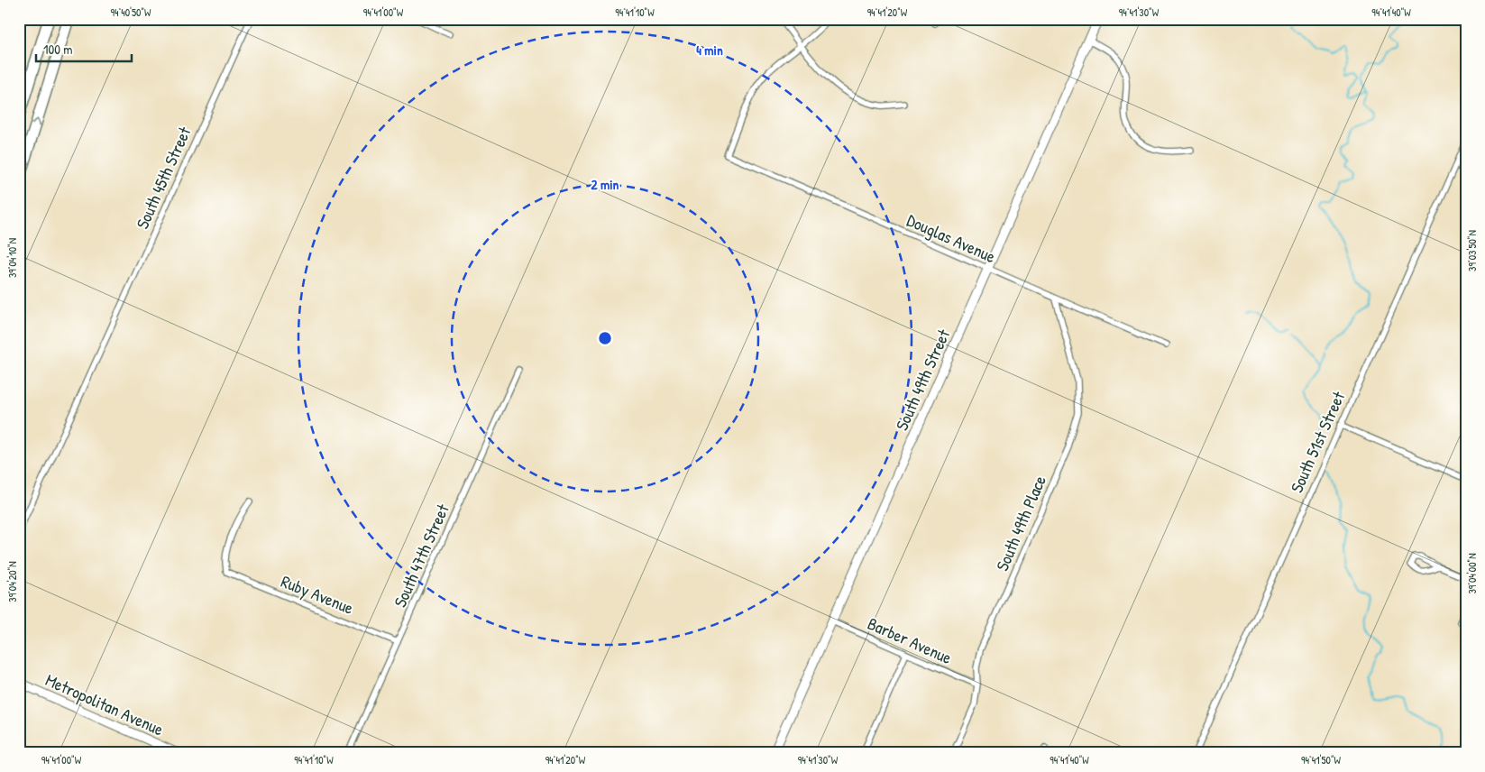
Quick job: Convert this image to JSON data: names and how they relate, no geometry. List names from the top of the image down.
{
  "streets": {
    "street": [
      "South 45th Street",
      "Douglas Avenue",
      "South 49th Street",
      "South 51st Street",
      "South 49th Place",
      "South 47th Street",
      "Ruby Avenue",
      "Barber Avenue",
      "Metropolitan Avenue"
    ]
  },
  "crossings": [
    ["Douglas Avenue", "South 49th Street"],
    ["Douglas Avenue", "South 49th Place"],
    ["South 49th Street", "Barber Avenue"],
    ["South 49th Place", "Barber Avenue"],
    ["South 47th Street", "Ruby Avenue"]
  ],
  "scale_bar": "100 m",
  "coordinates": [
    "94°40'50\"W",
    "94°41'00\"W",
    "94°41'10\"W",
    "94°41'20\"W",
    "94°41'30\"W",
    "94°41'40\"W",
    "39°03'50\"N",
    "39°04'10\"N",
    "39°04'00\"N",
    "39°04'20\"N",
    "94°41'50\"W"
  ],
  "rings": ["4 min", "2 min"]
}
